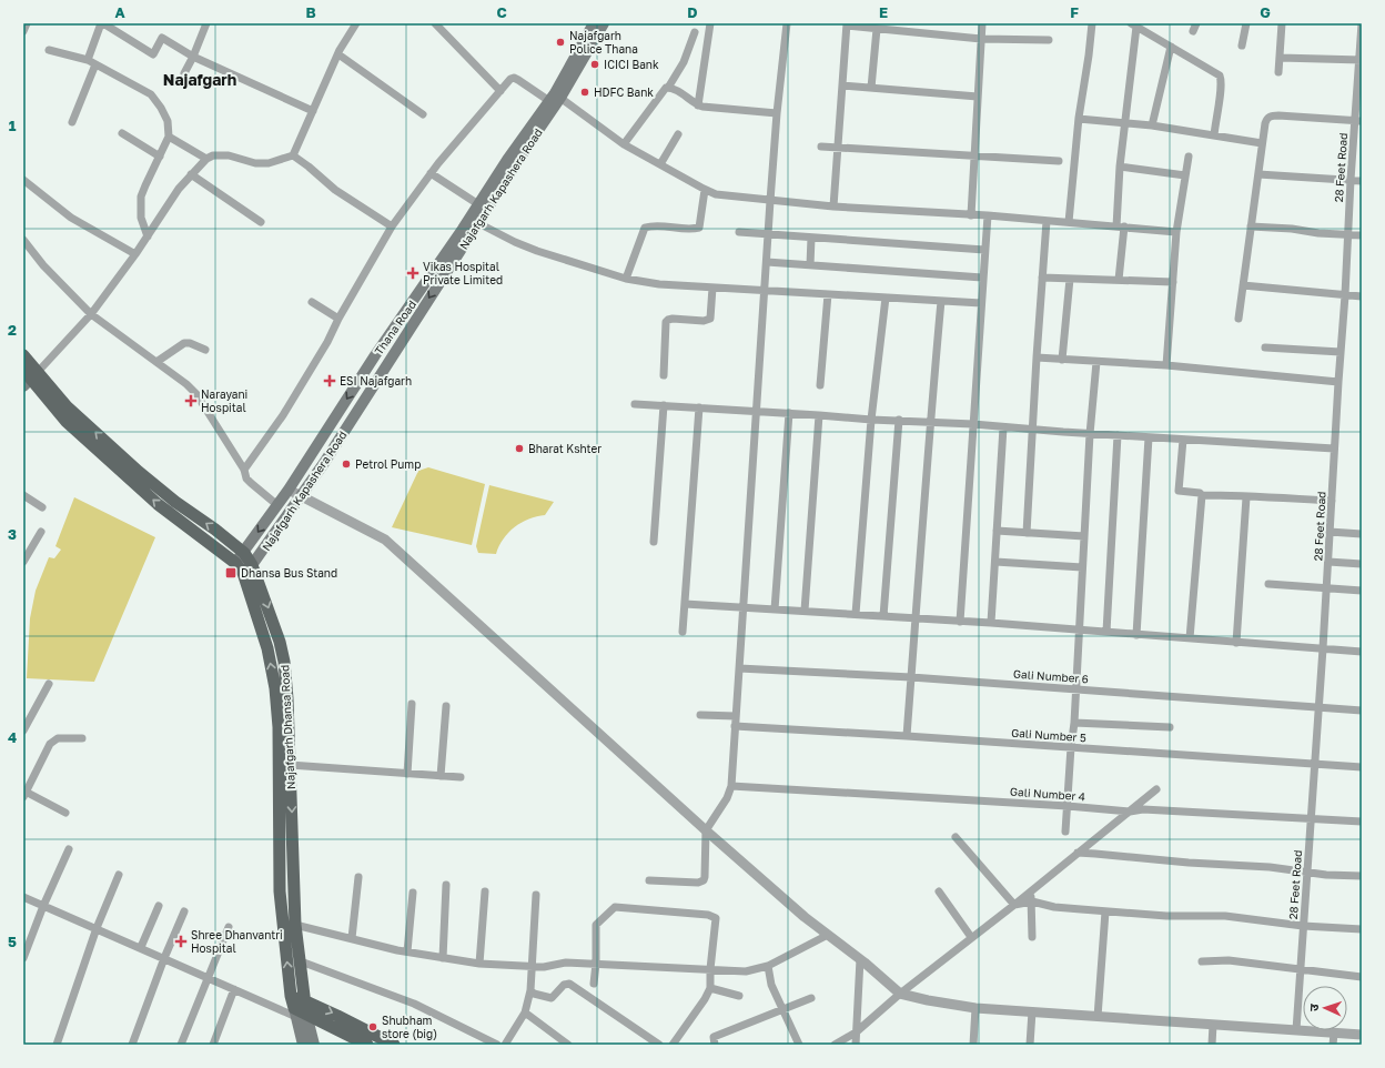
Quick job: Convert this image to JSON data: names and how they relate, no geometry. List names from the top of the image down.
{
  "streets": {
    "main road": ["Najafgarh Kapashera Road", "Thana Road", "Najafgarh Dhansa Road"],
    "street": [
      "28 Feet Road",
      "Gali Number 6",
      "Gali Number 5",
      "Gali Number 4"
    ]
  },
  "crossings": [
    ["28 Feet Road", "Gali Number 6"],
    ["28 Feet Road", "Gali Number 5"],
    ["28 Feet Road", "Gali Number 4"],
    ["Najafgarh Kapashera Road", "Thana Road"],
    ["Najafgarh Kapashera Road", "Najafgarh Dhansa Road"],
    ["Thana Road", "Najafgarh Dhansa Road"]
  ],
  "one_way": ["Najafgarh Kapashera Road", "Thana Road"],
  "districts": ["Najafgarh"],
  "places": {
    "other": [
      "Najafgarh Police Thana",
      "ICICI Bank",
      "HDFC Bank",
      "Bharat Kshter",
      "Petrol Pump",
      "Shubham store (big)"
    ],
    "health": [
      "Vikas Hospital Private Limited",
      "ESI Najafgarh",
      "Narayani Hospital",
      "Shree Dhanvantri Hospital"
    ],
    "transit": ["Dhansa Bus Stand"]
  },
  "north": "left",
  "grid": {
    "columns": [
      "A",
      "B",
      "C",
      "D",
      "E",
      "F",
      "G"
    ],
    "rows": [
      "1",
      "2",
      "3",
      "4",
      "5"
    ]
  }
}
